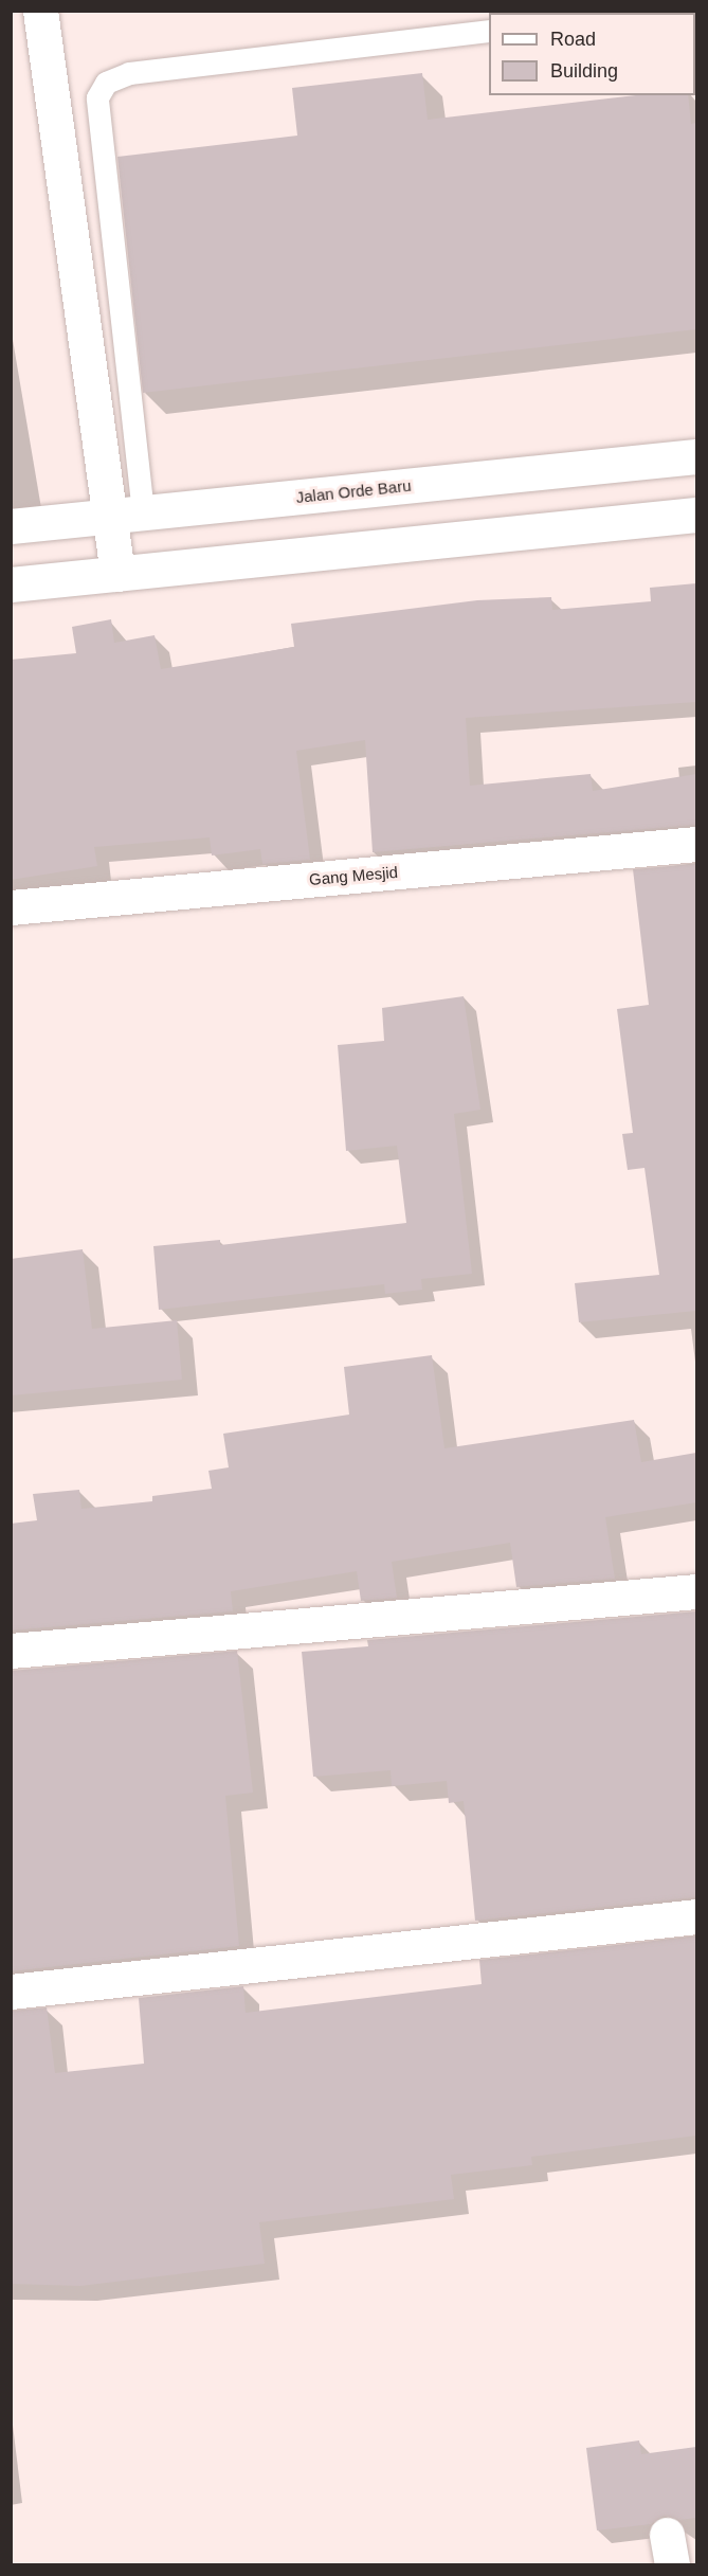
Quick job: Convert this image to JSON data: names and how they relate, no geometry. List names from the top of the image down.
{
  "streets": {
    "street": ["Jalan Orde Baru", "Gang Mesjid"]
  },
  "legend": ["Road", "Building"]
}
